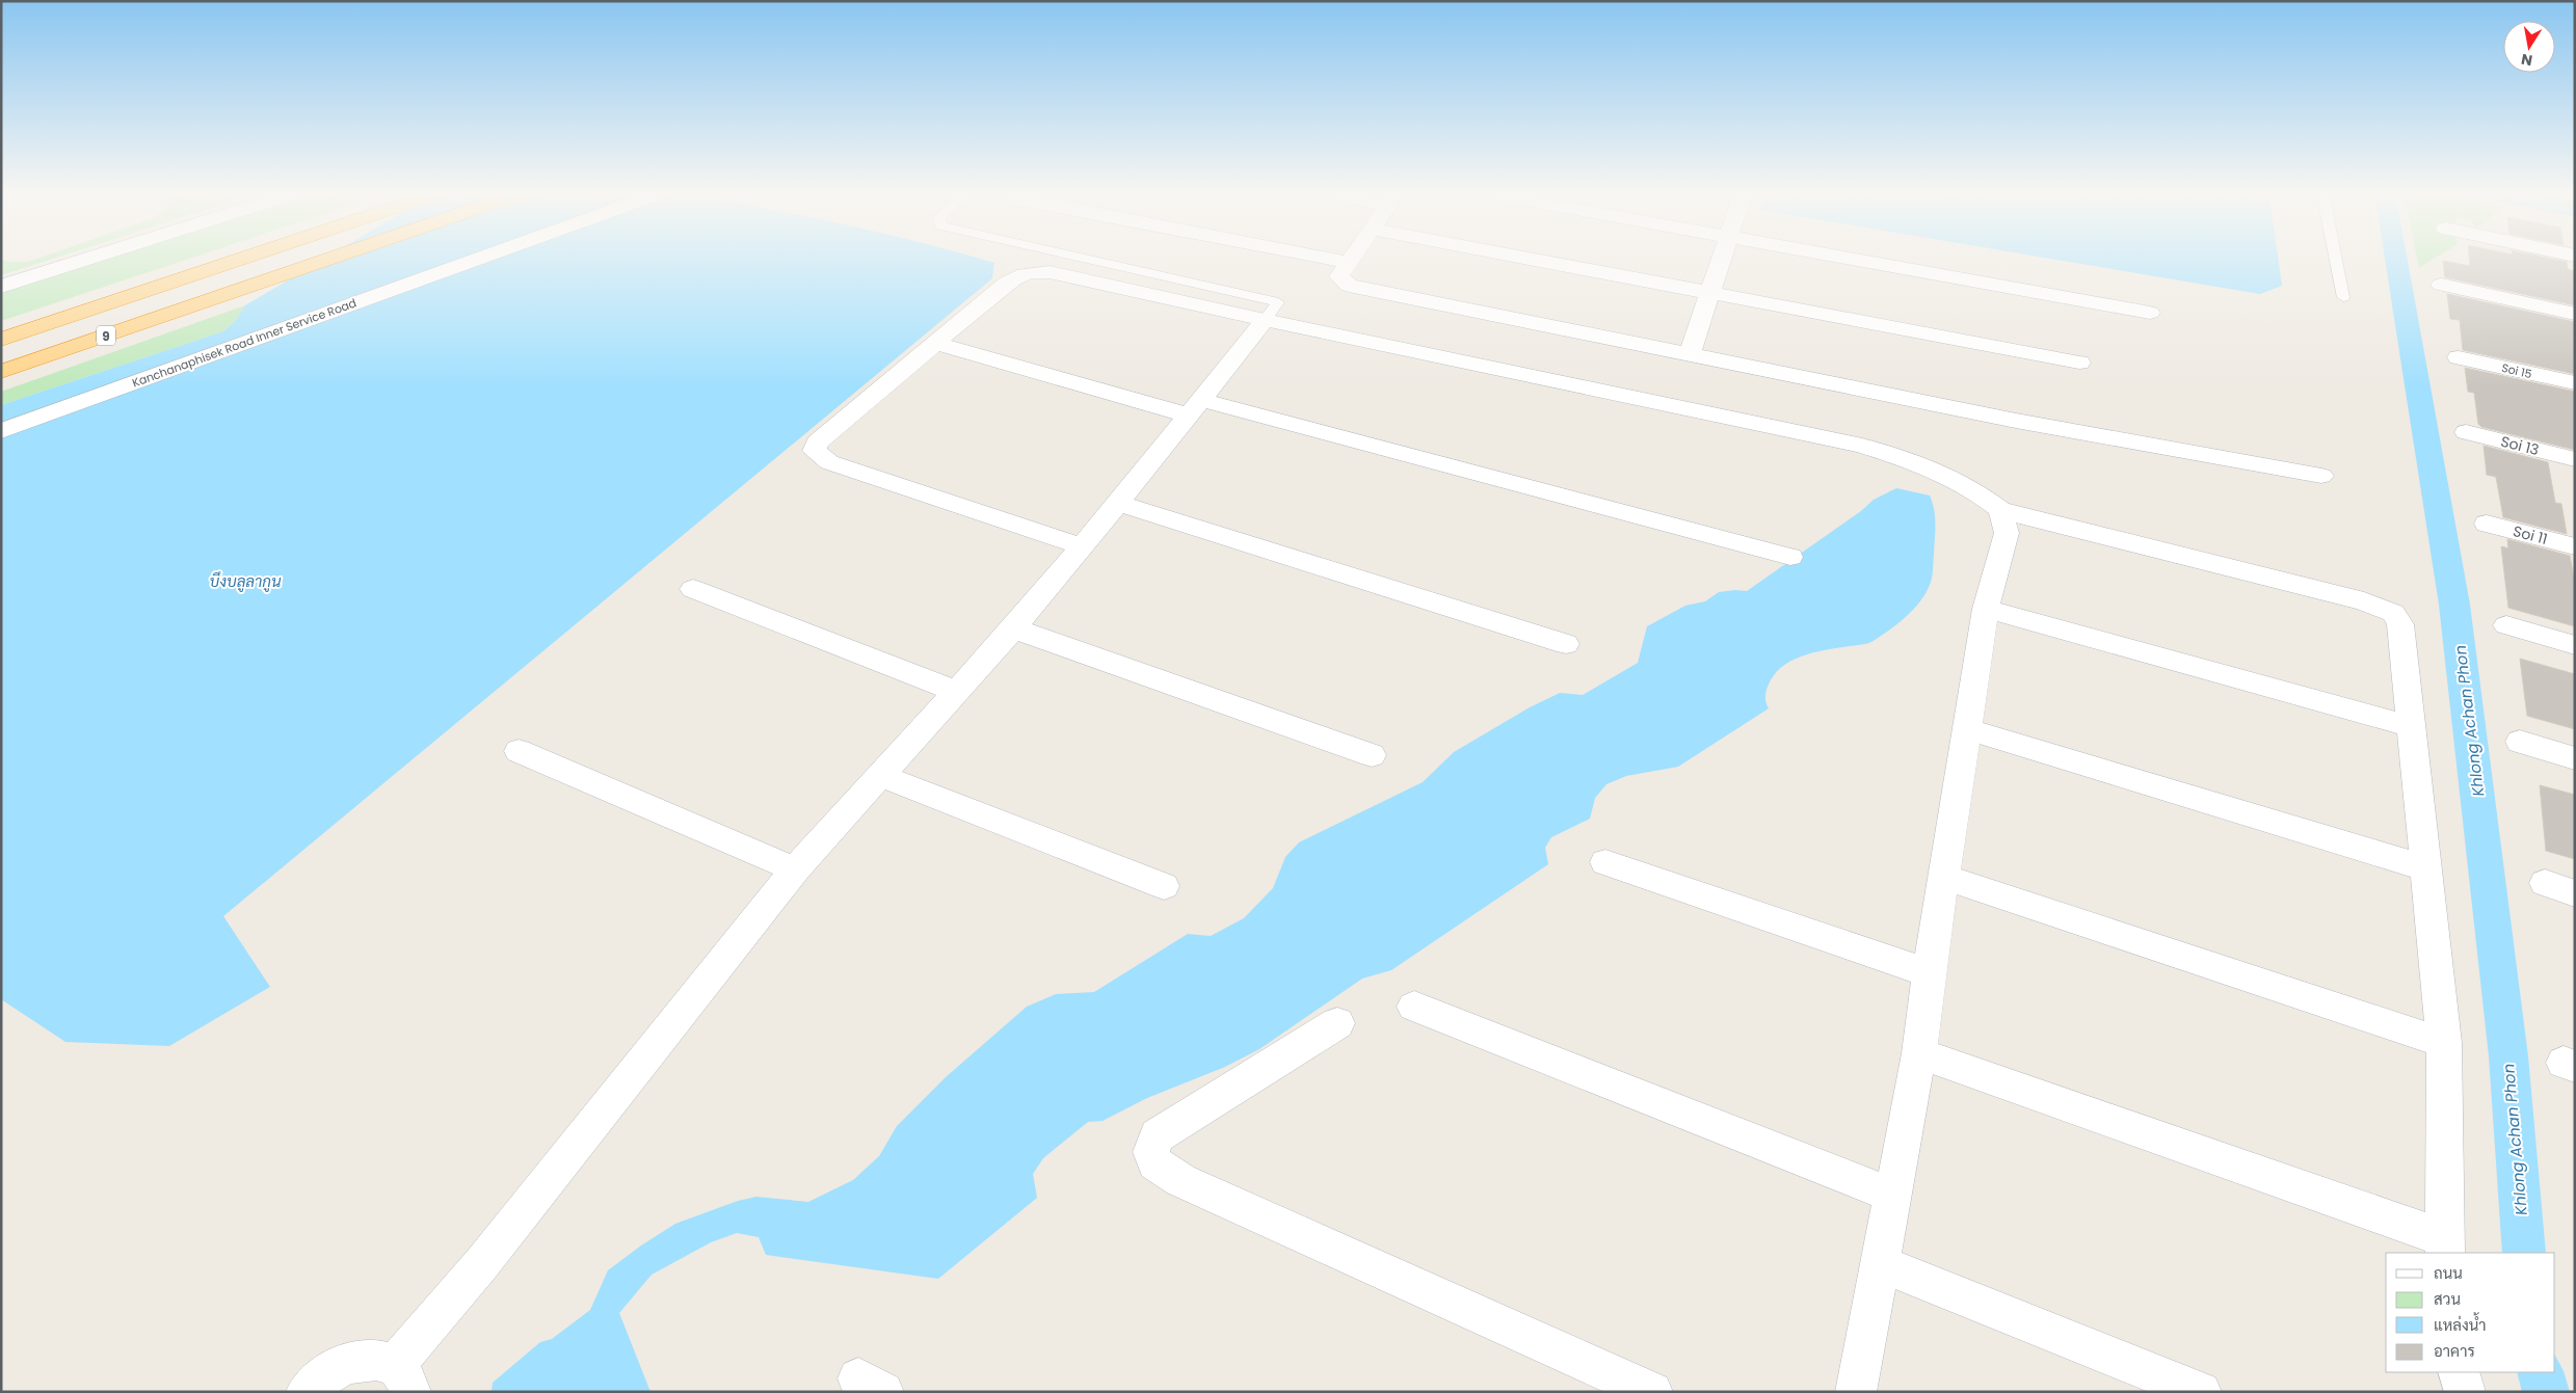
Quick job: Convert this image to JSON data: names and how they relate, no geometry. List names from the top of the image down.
{
  "streets": {
    "highway": ["9"],
    "street": [
      "Kanchanaphisek Road Inner Service Road",
      "Soi 15",
      "Soi 13",
      "Soi 11"
    ]
  },
  "water": ["บึงบลูลากูน", "Khlong Achan Phon"],
  "legend": [
    "ถนน",
    "สวน",
    "แหล่งน้ำ",
    "อาคาร"
  ],
  "north": "bottom"
}
